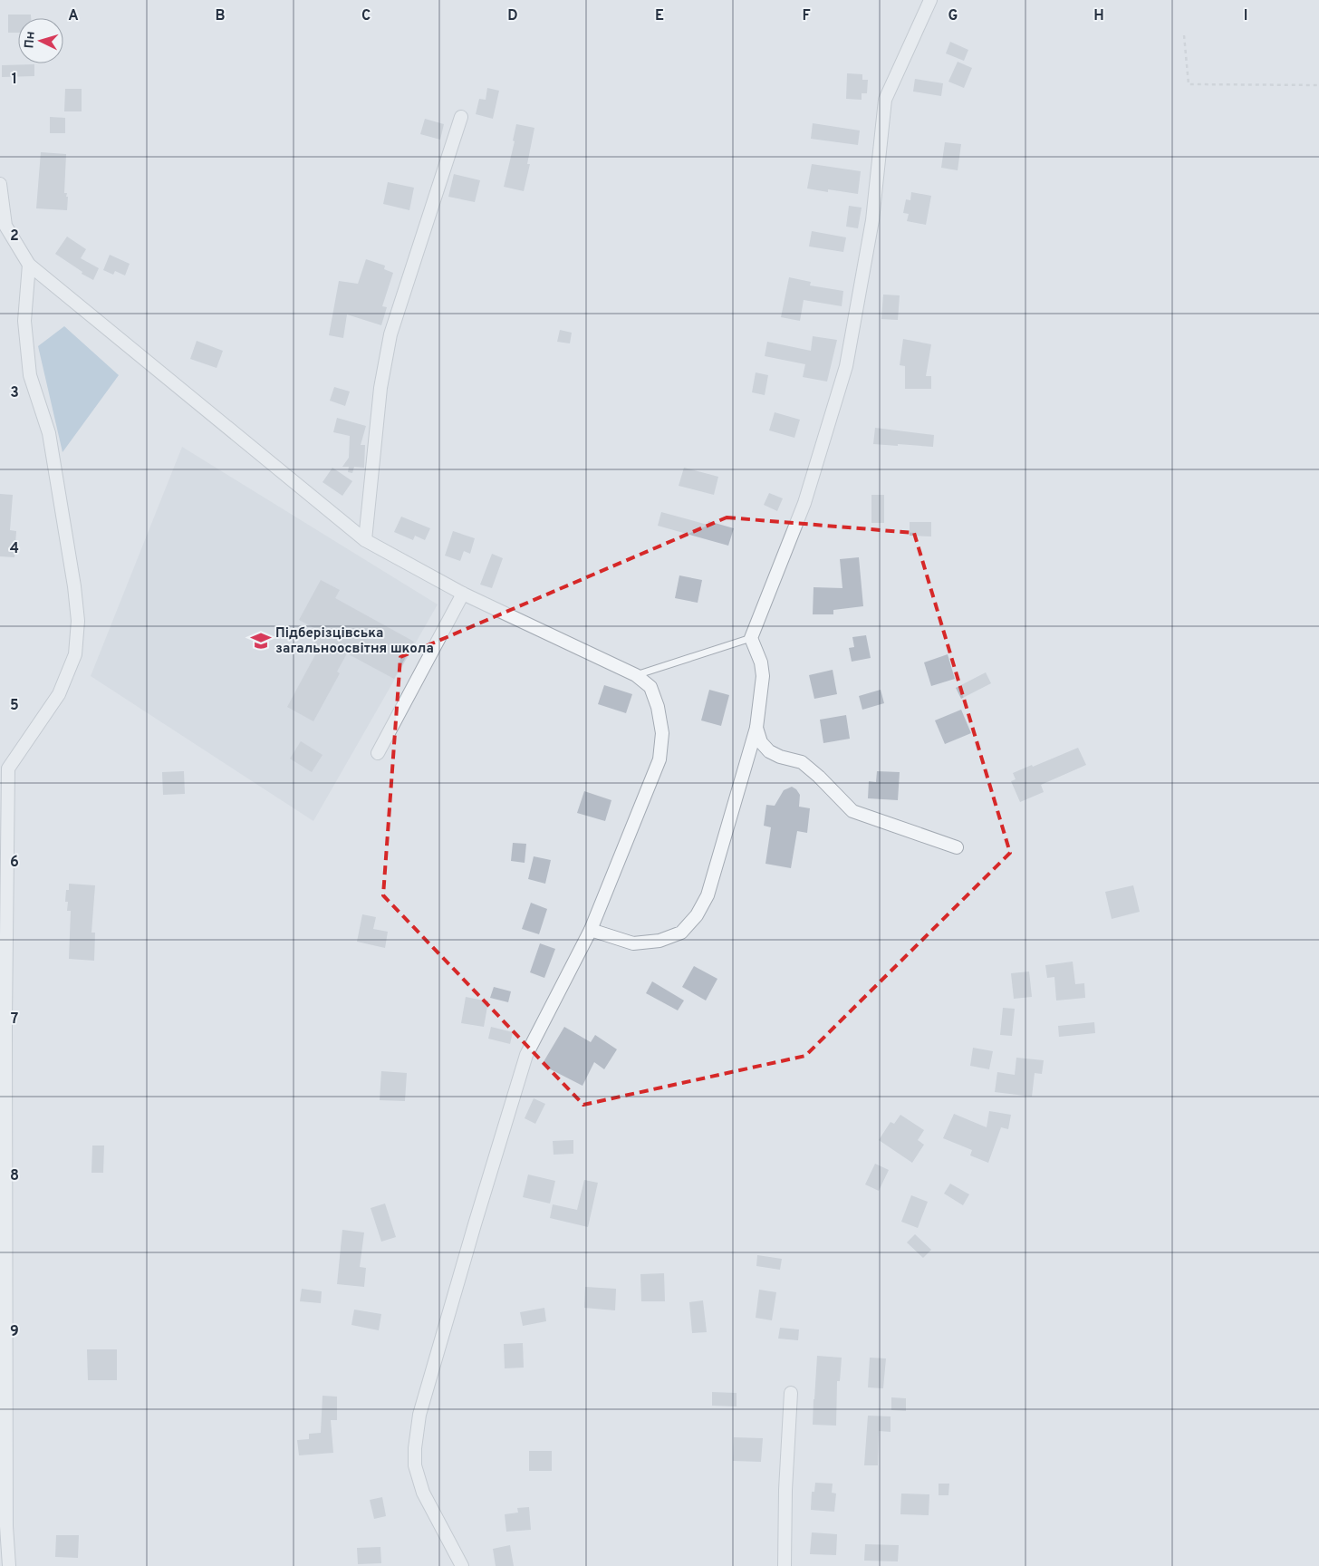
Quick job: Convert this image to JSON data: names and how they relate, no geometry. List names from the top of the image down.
{
  "places": {
    "school or university": ["Підберізцівська загальноосвітня школа"]
  },
  "north": "left",
  "grid": {
    "columns": [
      "A",
      "B",
      "C",
      "D",
      "E",
      "F",
      "G",
      "H",
      "I"
    ],
    "rows": [
      "1",
      "2",
      "3",
      "4",
      "5",
      "6",
      "7",
      "8",
      "9"
    ]
  }
}
